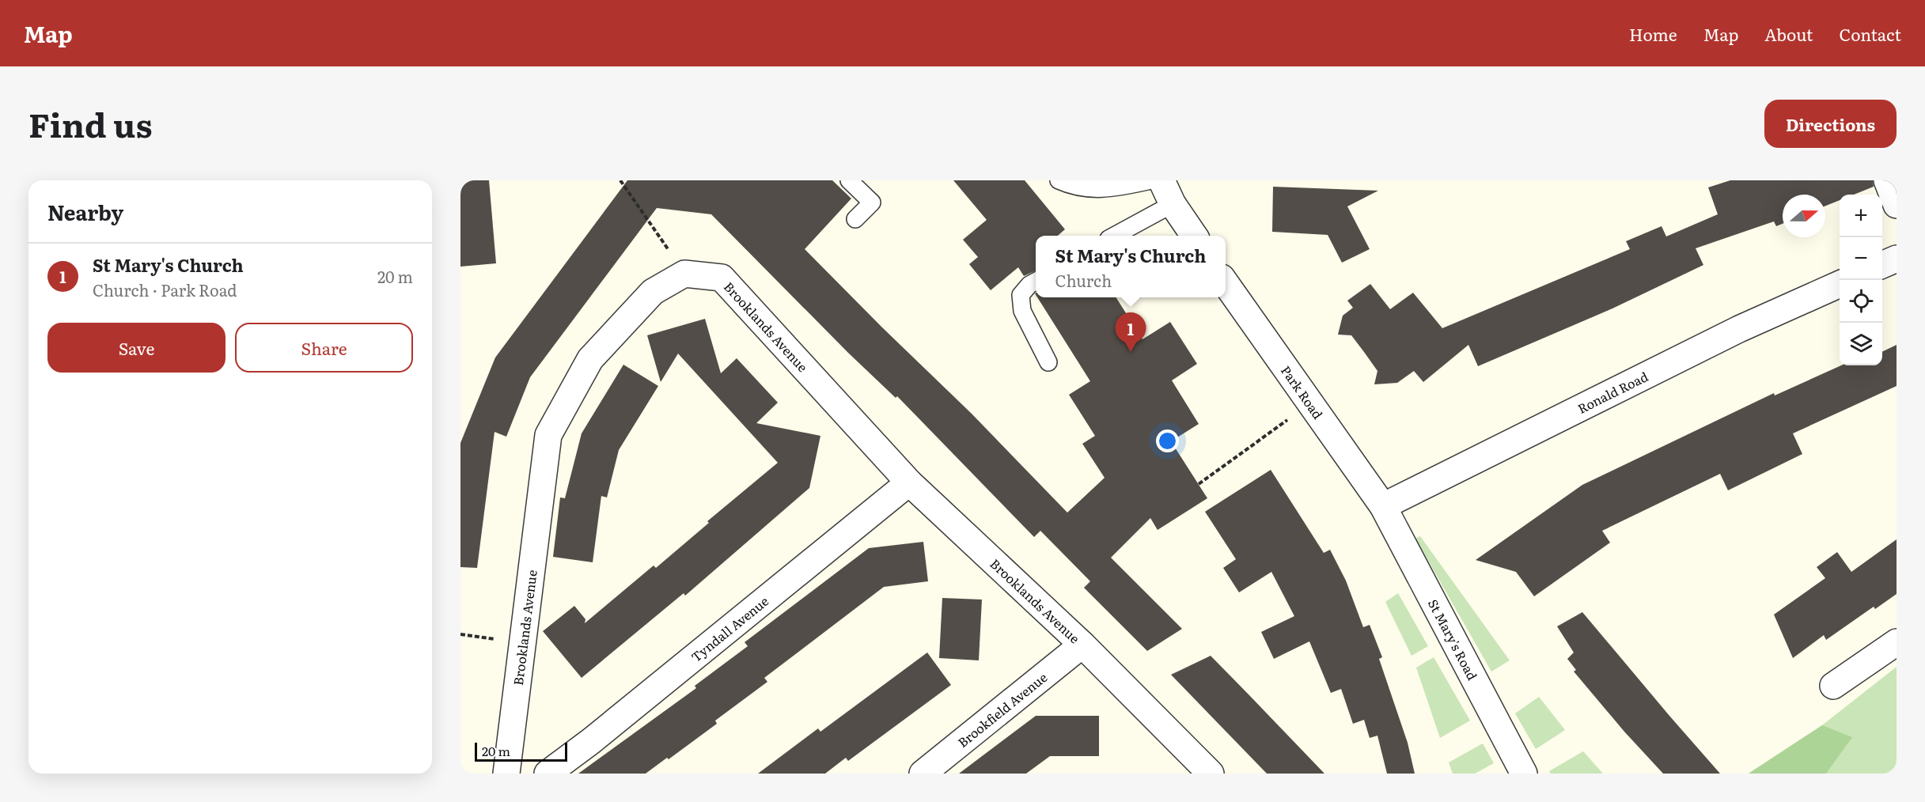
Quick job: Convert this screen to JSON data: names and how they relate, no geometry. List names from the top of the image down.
{
  "streets": {
    "street": [
      "Brooklands Avenue",
      "Park Road",
      "Ronald Road",
      "Tyndall Avenue",
      "St Mary's Road",
      "Brookfield Avenue"
    ]
  },
  "crossings": [
    ["Brooklands Avenue", "Tyndall Avenue"],
    ["Brooklands Avenue", "Brookfield Avenue"],
    ["Park Road", "Ronald Road"],
    ["Park Road", "St Mary's Road"],
    ["Ronald Road", "St Mary's Road"]
  ],
  "scale_bar": "20 m",
  "north": "right",
  "page": {
    "header": "Map",
    "nav": [
      "Home",
      "Map",
      "About",
      "Contact"
    ],
    "title": "Find us",
    "buttons": [
      "Directions",
      ["Save", "Share"]
    ],
    "heading": "Nearby",
    "map_buttons": ["+", "−"],
    "popup": ["St Mary's Church", "Church"],
    "list": [
      {
        "mark": "1",
        "name": "St Mary's Church",
        "note": "Church · Park Road",
        "value": "20 m"
      }
    ],
    "pins": "1",
    "scale": "20 m"
  }
}
